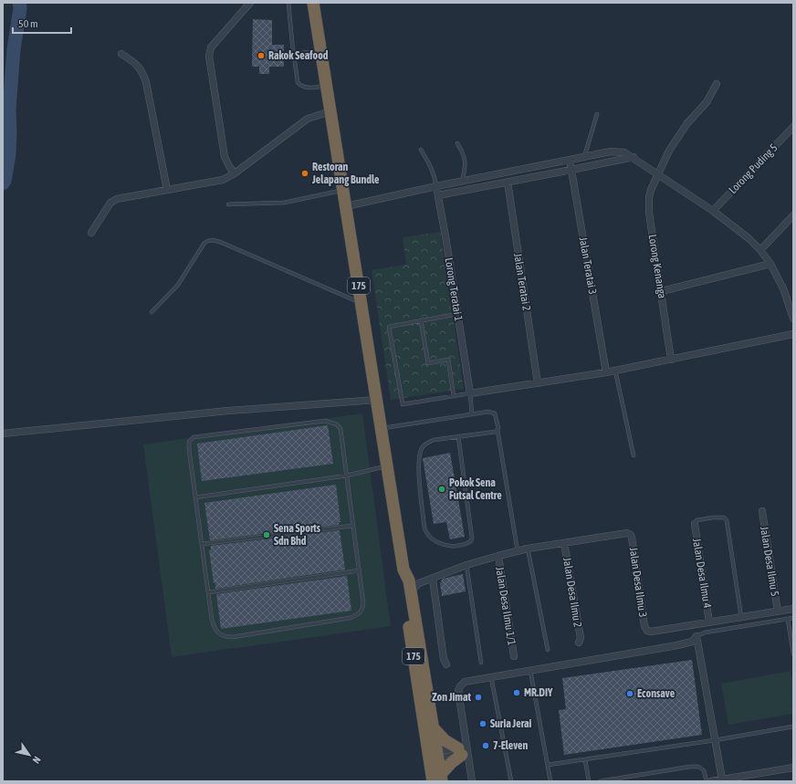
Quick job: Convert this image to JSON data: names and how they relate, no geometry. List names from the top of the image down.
{
  "streets": {
    "highway": ["175"],
    "street": [
      "Lorong Puding 5",
      "Jalan Teratai 3",
      "Lorong Kenanga",
      "Jalan Teratai 2",
      "Lorong Teratai 1",
      "Jalan Desa Ilmu 5",
      "Jalan Desa Ilmu 4",
      "Jalan Desa Ilmu 3",
      "Jalan Desa Ilmu 2",
      "Jalan Desa Ilmu 1/1"
    ]
  },
  "crossings": [
    ["Jalan Desa Ilmu 4", "Jalan Desa Ilmu 3"],
    ["Jalan Desa Ilmu 3", "Jalan Desa Ilmu 2"]
  ],
  "places": [
    "Rakok Seafood",
    "Restoran Jelapang Bundle",
    "Pokok Sena Futsal Centre",
    "Sena Sports Sdn Bhd",
    "MR.DIY",
    "Econsave",
    "Zon Jimat",
    "Suria Jerai",
    "7-Eleven"
  ],
  "scale_bar": "50 m",
  "north": "bottom right"
}
